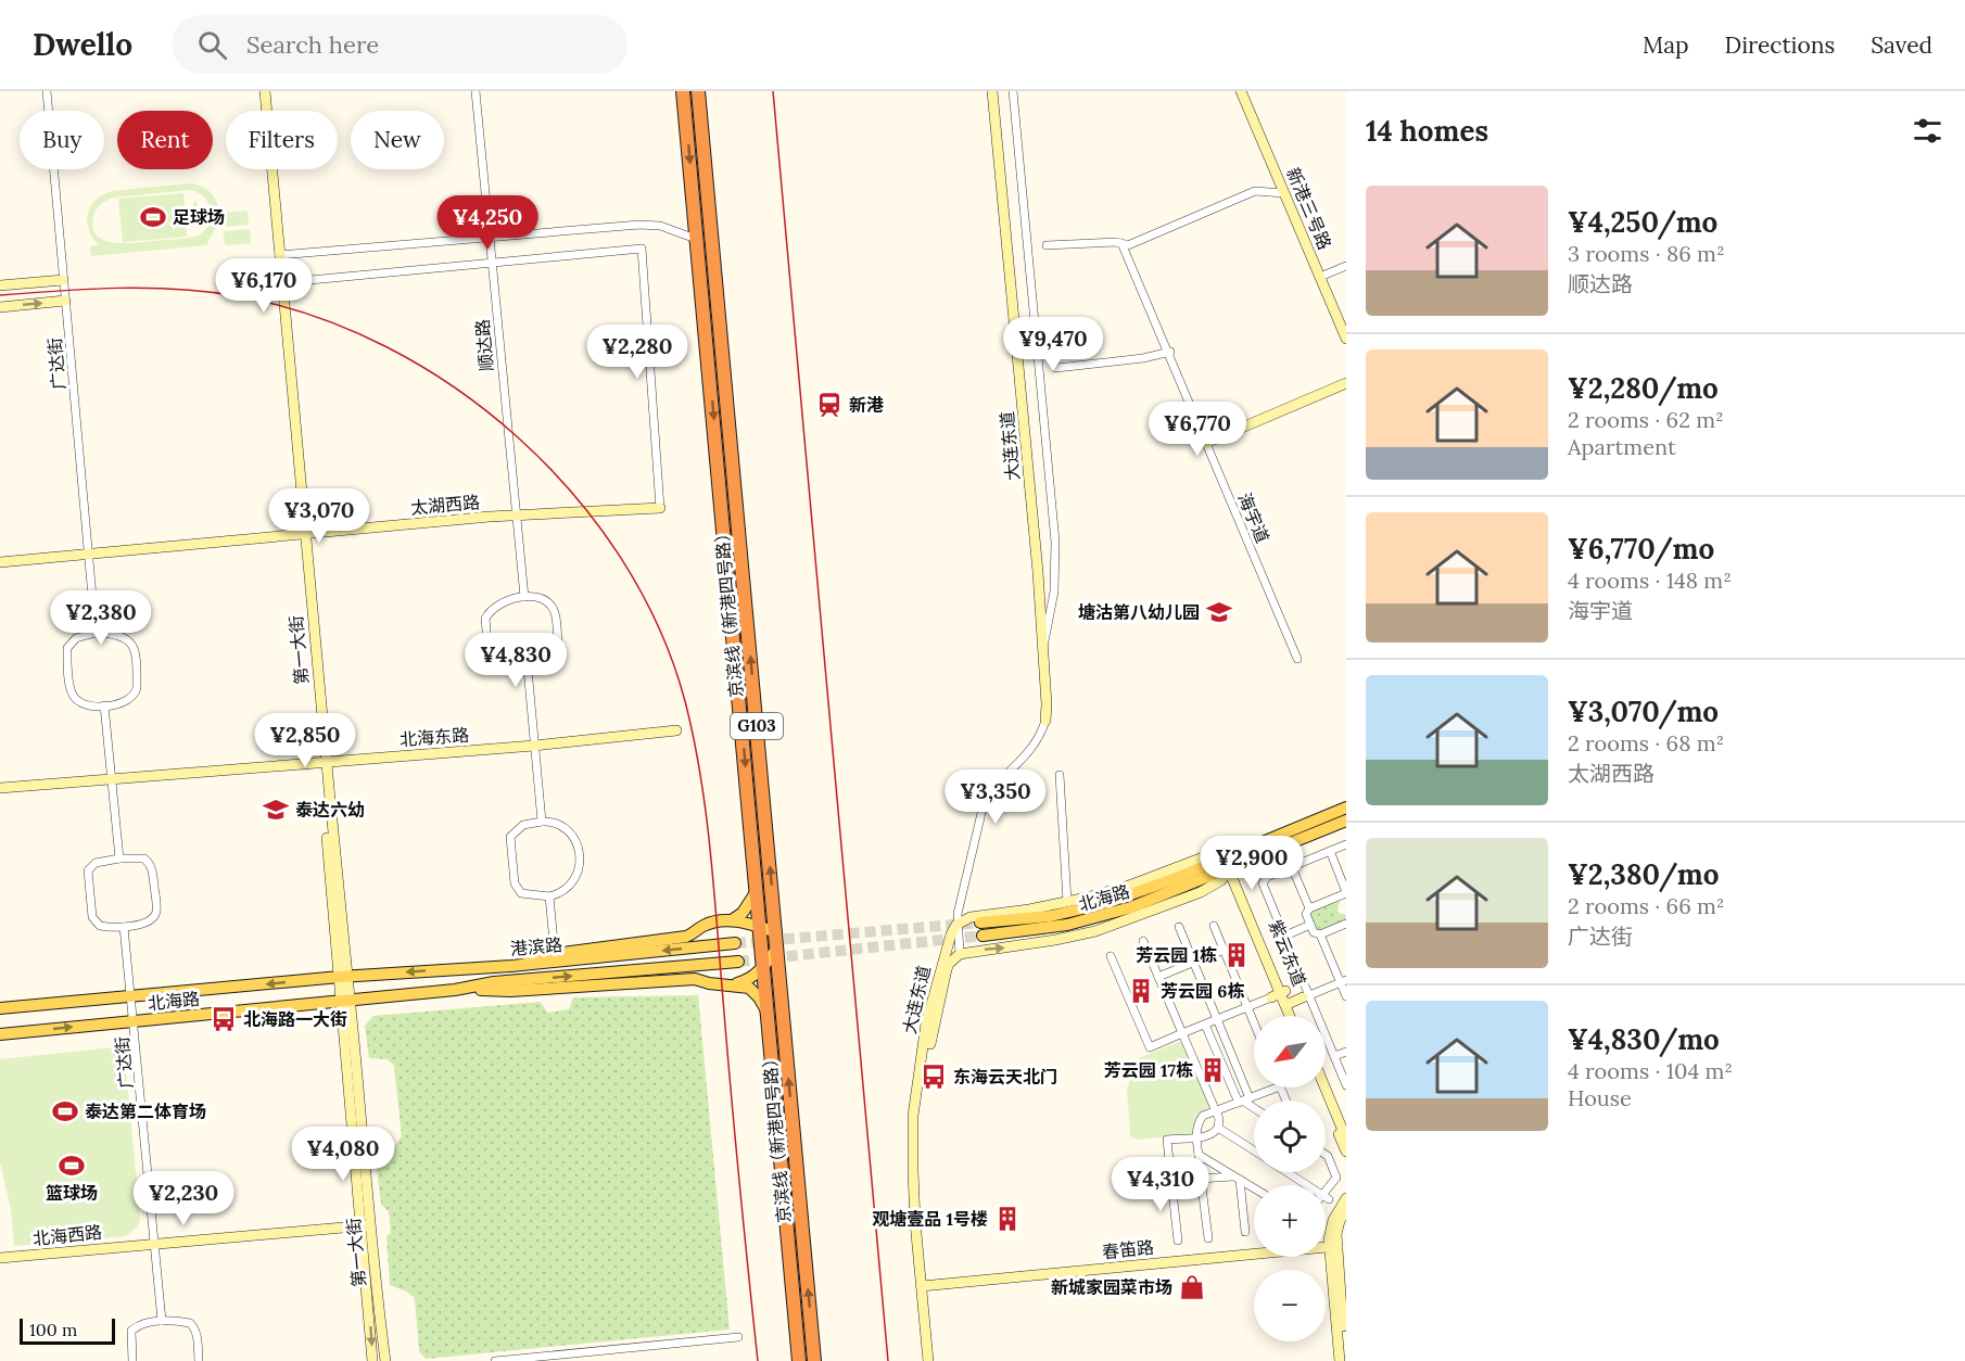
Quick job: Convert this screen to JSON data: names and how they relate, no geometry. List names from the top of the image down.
{
  "streets": {
    "highway": ["京滨线（新港四号路）", "G103"],
    "main road": [
      "新港三号路",
      "大连东道",
      "太湖西路",
      "第一大街",
      "北海东路",
      "北海路",
      "港滨路",
      "紫云东道",
      "北海西路",
      "春笛路"
    ],
    "street": ["顺达路", "广达街", "海宇道"]
  },
  "crossings": [
    ["顺达路", "太湖西路"],
    ["广达街", "太湖西路"],
    ["广达街", "北海路"],
    ["广达街", "北海西路"],
    ["大连东道", "春笛路"],
    ["太湖西路", "第一大街"],
    ["第一大街", "北海东路"],
    ["第一大街", "北海路"],
    ["第一大街", "港滨路"],
    ["第一大街", "北海西路"],
    ["北海路", "港滨路"],
    ["北海路", "紫云东道"]
  ],
  "places": {
    "sports": ["足球场", "泰达第二体育场", "篮球场"],
    "station": ["新港"],
    "school or university": ["塘沽第八幼儿园", "泰达六幼"],
    "building": [
      "芳云园 1栋",
      "芳云园 6栋",
      "芳云园 17栋",
      "观塘壹品 1号楼"
    ],
    "bus stop": ["北海路一大街", "东海云天北门"],
    "shop": ["新城家园菜市场"]
  },
  "scale_bar": "100 m",
  "north": "bottom left",
  "page": {
    "header": "Dwello",
    "search": "Search here",
    "nav": ["Map", "Directions", "Saved"],
    "heading": "14 homes",
    "chip": [
      "Buy",
      "Rent",
      "Filters",
      "New"
    ],
    "list": [
      {
        "name": "¥4,250/mo",
        "note": "3 rooms · 86 m² · 顺达路"
      },
      {
        "name": "¥2,280/mo",
        "note": "2 rooms · 62 m² · Apartment"
      },
      {
        "name": "¥6,770/mo",
        "note": "4 rooms · 148 m² · 海宇道"
      },
      {
        "name": "¥3,070/mo",
        "note": "2 rooms · 68 m² · 太湖西路"
      },
      {
        "name": "¥2,380/mo",
        "note": "2 rooms · 66 m² · 广达街"
      },
      {
        "name": "¥4,830/mo",
        "note": "4 rooms · 104 m² · House"
      }
    ],
    "price": [
      "¥4,250",
      "¥6,170",
      "¥9,470",
      "¥2,280",
      "¥6,770",
      "¥3,070",
      "¥2,380",
      "¥4,830",
      "¥2,850",
      "¥3,350",
      "¥2,900",
      "¥4,080",
      "¥4,310",
      "¥2,230"
    ],
    "map_buttons": ["+", "−"],
    "scale": "100 m"
  }
}
